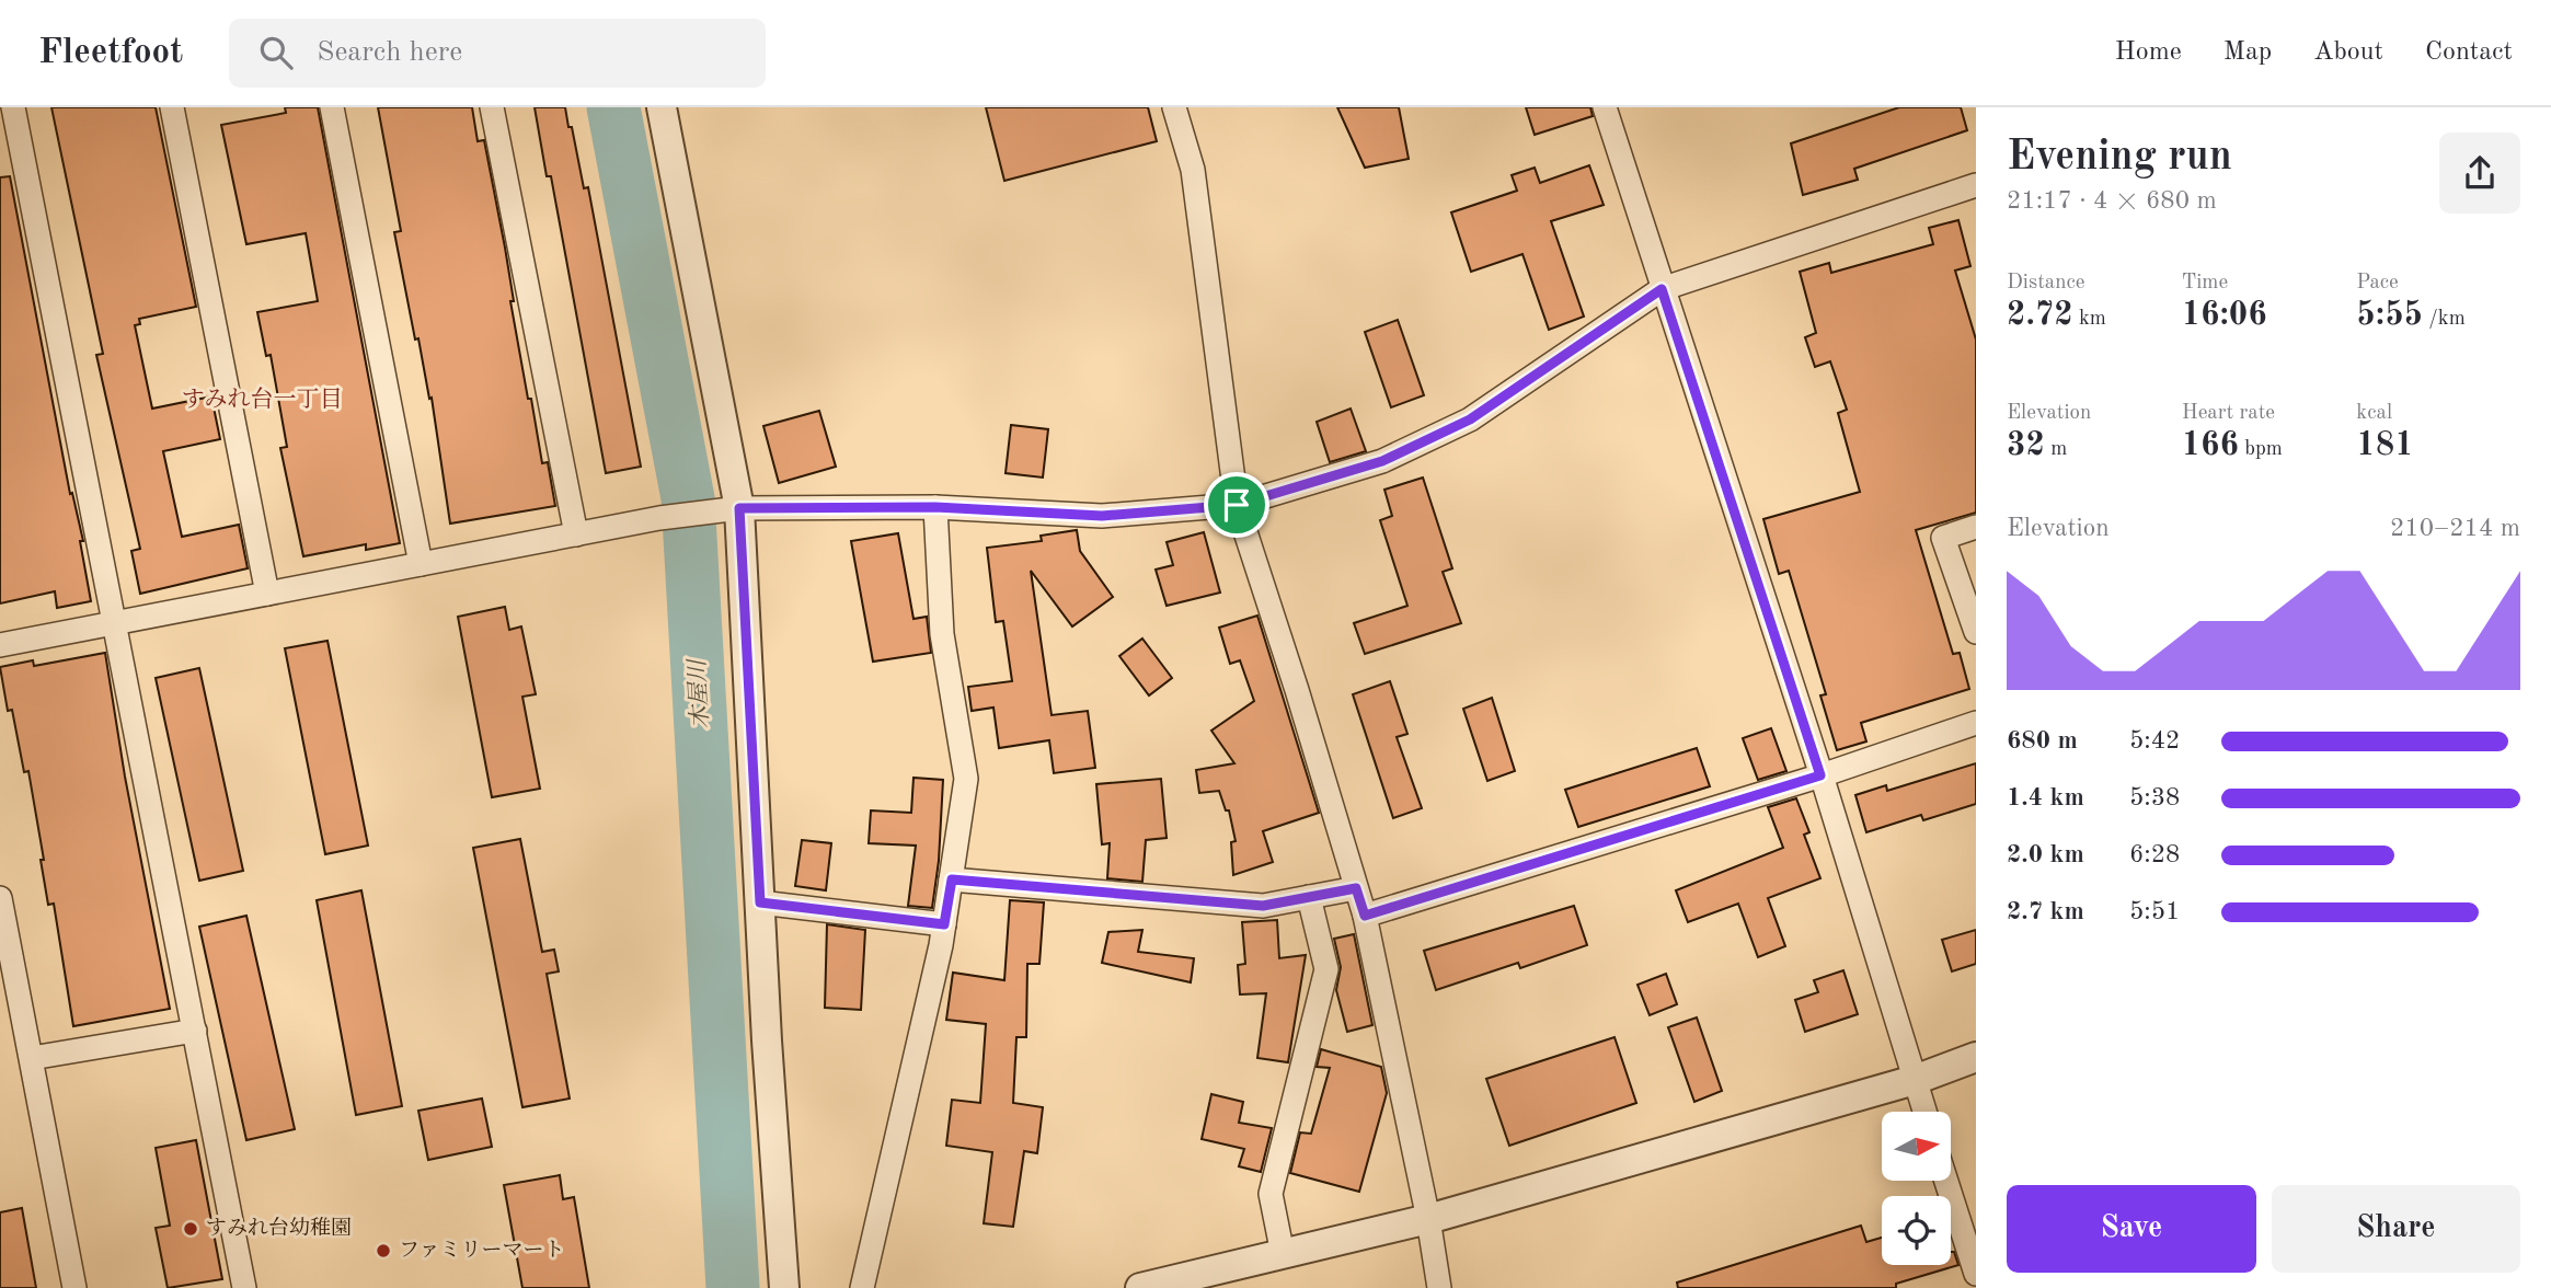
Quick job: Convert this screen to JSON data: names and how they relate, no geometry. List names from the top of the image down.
{
  "districts": ["すみれ台一丁目"],
  "water": ["木屋川"],
  "places": ["すみれ台幼稚園", "ファミリーマート"],
  "north": "right",
  "page": {
    "header": "Fleetfoot",
    "search": "Search here",
    "nav": [
      "Home",
      "Map",
      "About",
      "Contact"
    ],
    "heading": ["Evening run", "21:17 · 4 × 680 m"],
    "stats": [
      ["Distance", "2.72 km"],
      ["Time", "16:06"],
      ["Pace", "5:55 /km"],
      ["Elevation", "32 m"],
      ["Heart rate", "166 bpm"],
      ["kcal", "181"]
    ],
    "chart": ["Elevation", "210–214 m"],
    "list": [
      {
        "name": "680 m",
        "note": "5:42"
      },
      {
        "name": "1.4 km",
        "note": "5:38"
      },
      {
        "name": "2.0 km",
        "note": "6:28"
      },
      {
        "name": "2.7 km",
        "note": "5:51"
      }
    ],
    "buttons": ["Save", "Share"]
  }
}
